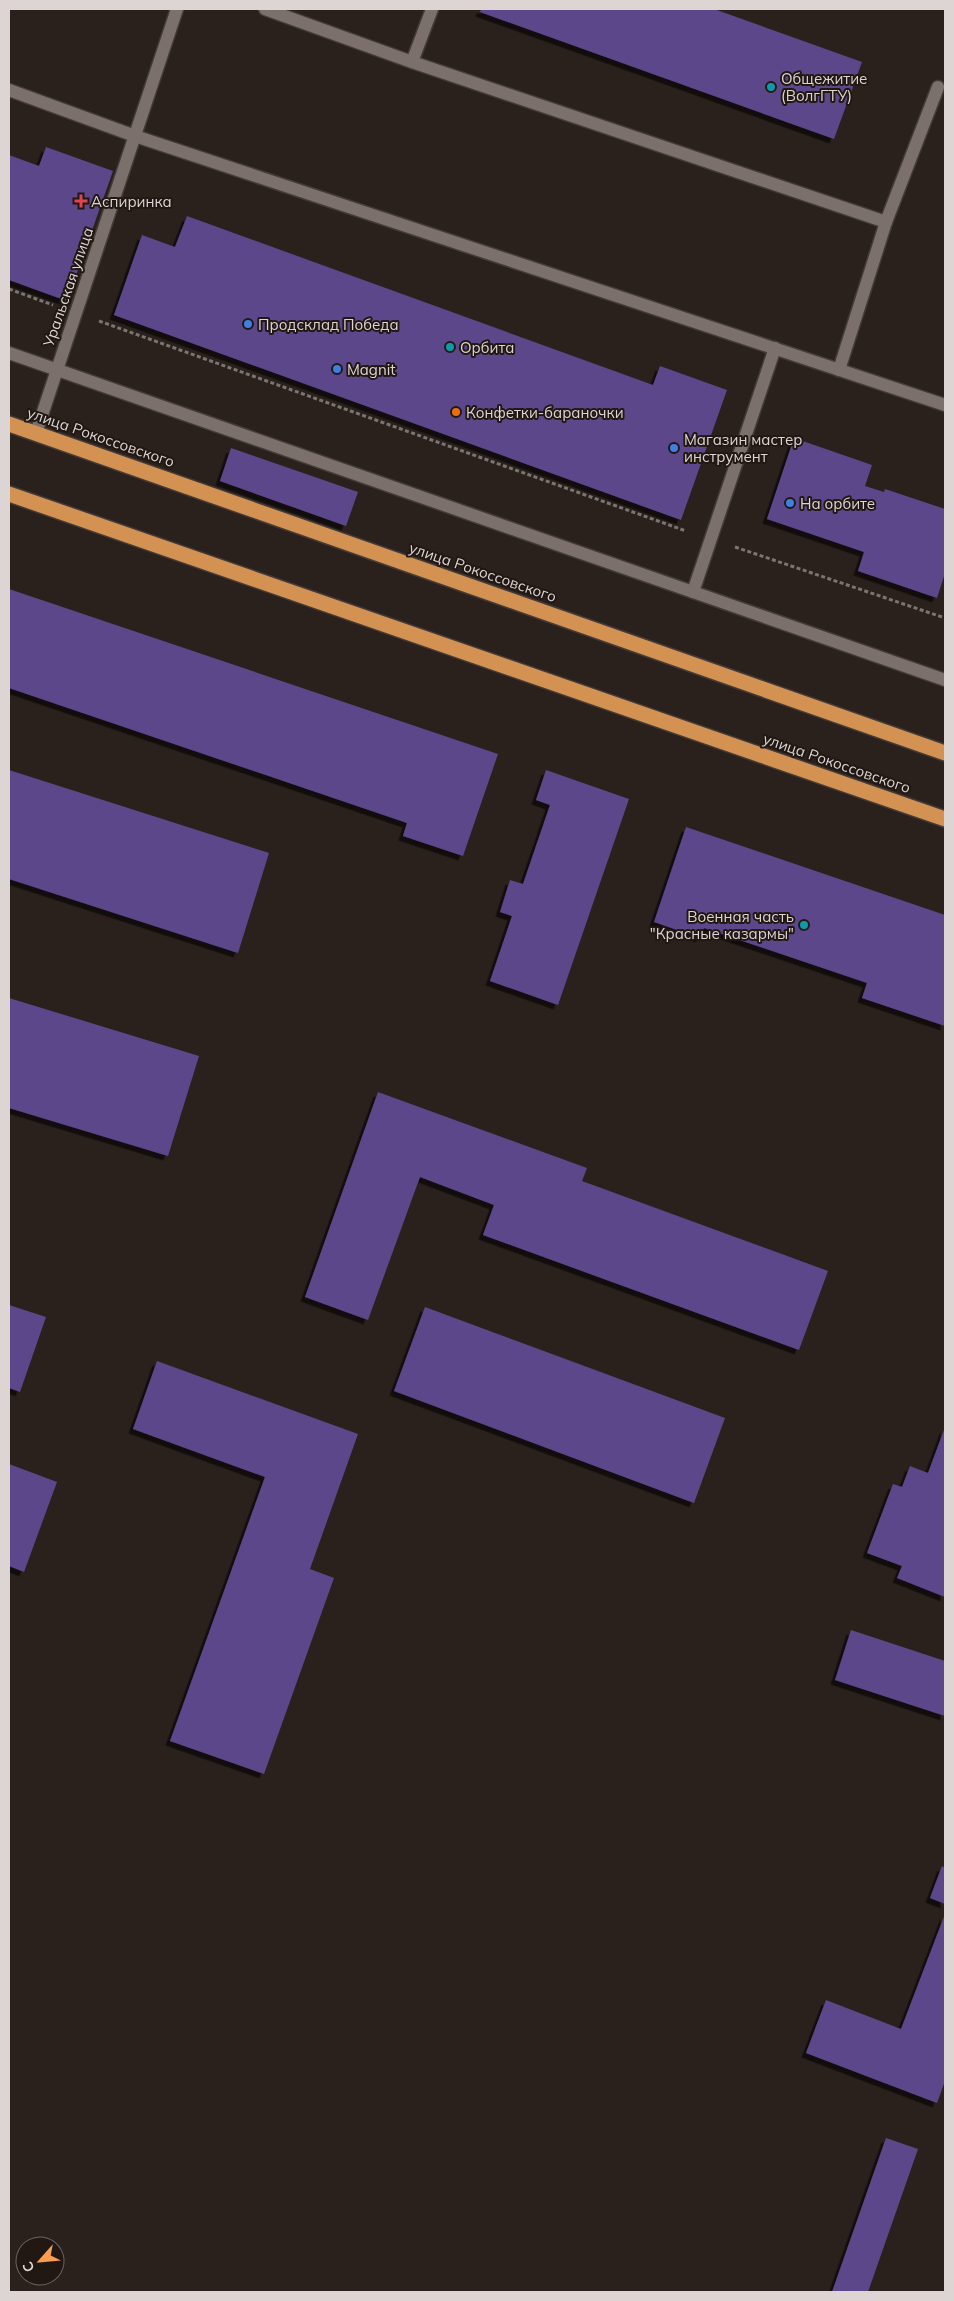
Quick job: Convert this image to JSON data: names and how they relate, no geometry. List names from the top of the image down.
{
  "streets": {
    "highway": ["улица Рокоссовского"],
    "lane": ["Уральская улица"]
  },
  "crossings": [
    ["Уральская улица", "улица Рокоссовского"]
  ],
  "places": {
    "other": [
      "Общежитие (ВолгГТУ)",
      "Продсклад Победа",
      "Орбита",
      "Magnit",
      "Конфетки-бараночки",
      "Магазин мастер инструмент",
      "На орбите",
      "Военная часть \"Красные казармы\""
    ],
    "health": ["Аспиринка"]
  },
  "north": "bottom left"
}
